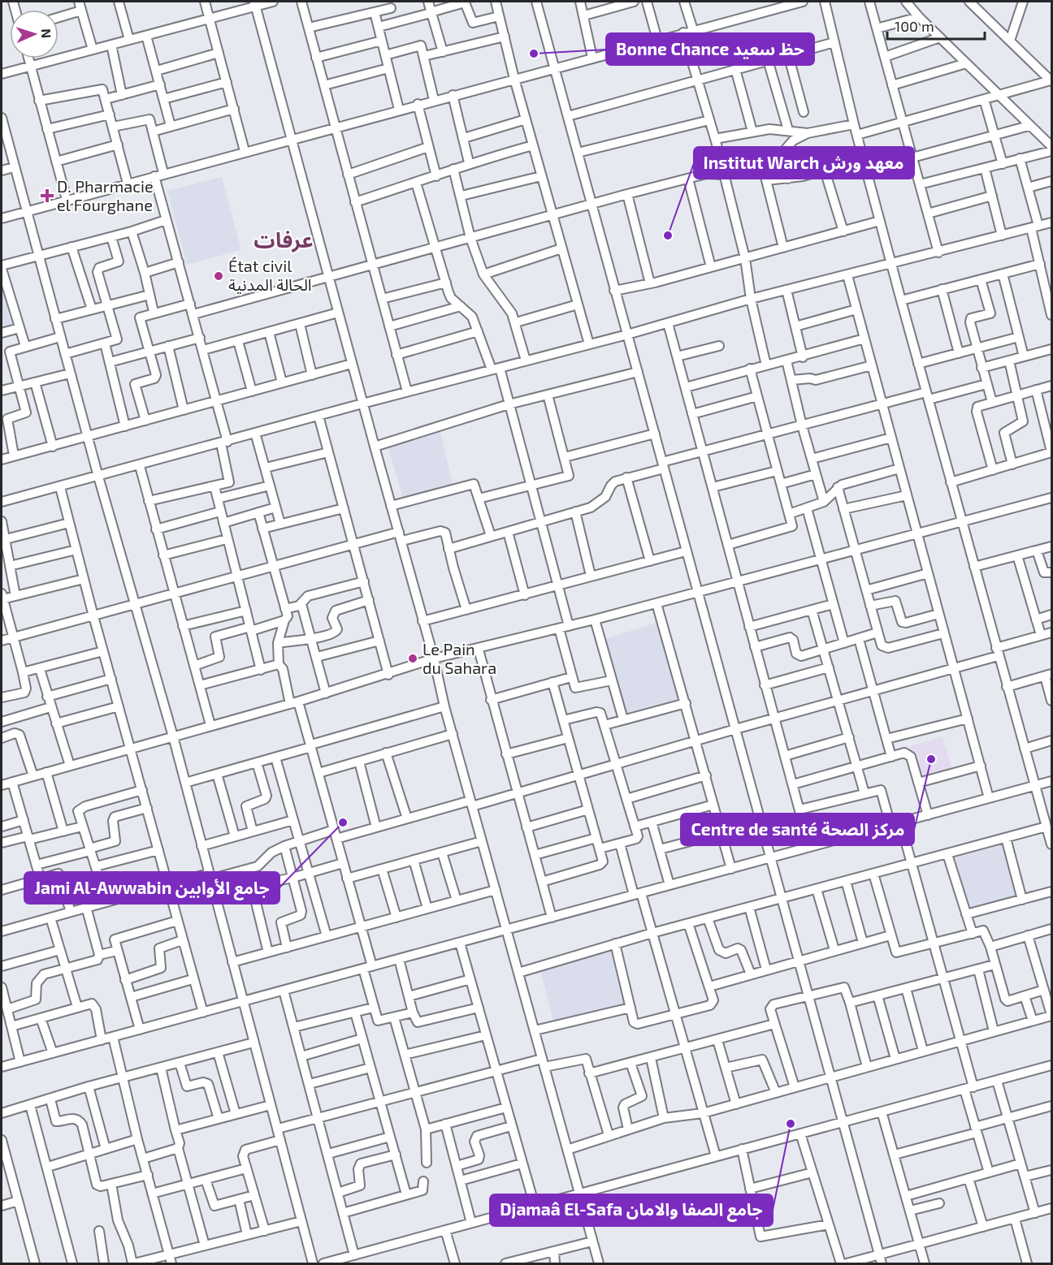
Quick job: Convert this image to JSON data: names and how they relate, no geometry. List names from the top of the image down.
{
  "districts": ["عرفات"],
  "places": {
    "other": [
      "Bonne Chance حظ سعيد",
      "Institut Warch معهد ورش",
      "État civil الحالة المدنية",
      "Le Pain du Sahara",
      "Centre de santé مركز الصحة",
      "Jami Al-Awwabin جامع الأوابين",
      "Djamaâ El-Safa جامع الصفا والامان"
    ],
    "health": ["D. Pharmacie el Fourghane"]
  },
  "scale_bar": "100 m",
  "north": "right"
}
